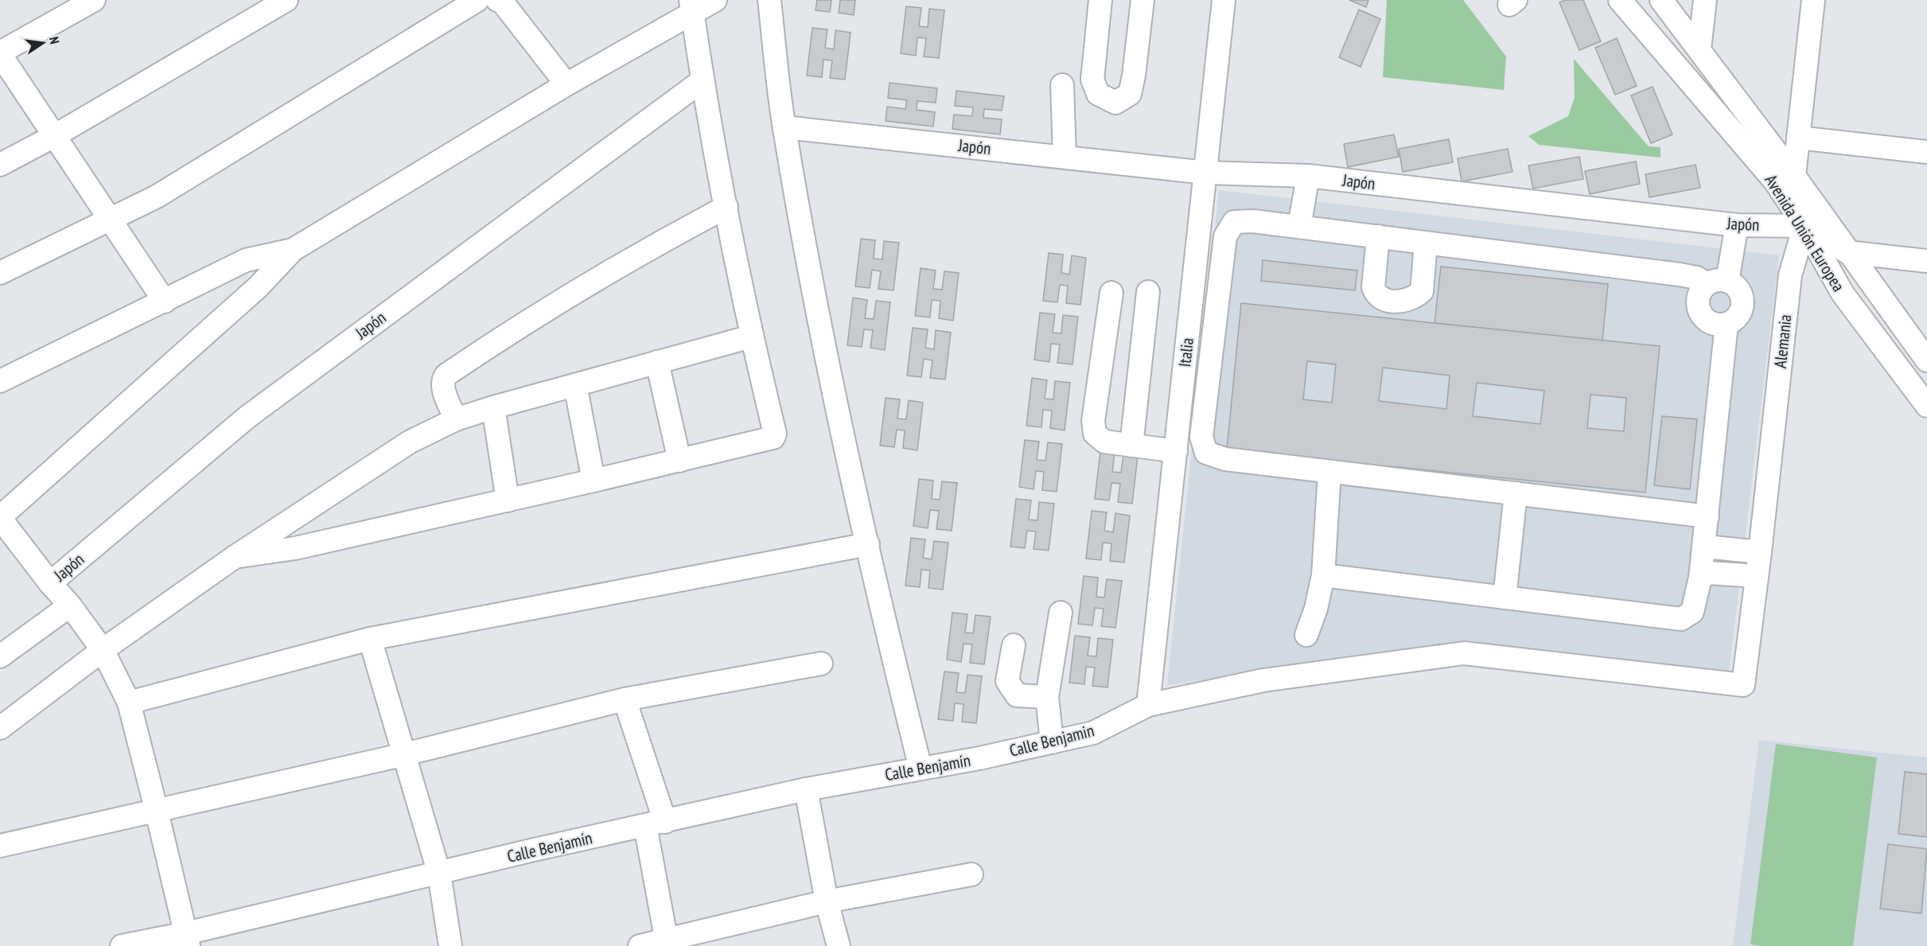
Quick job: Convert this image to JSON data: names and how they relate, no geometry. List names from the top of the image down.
{
  "streets": {
    "street": [
      "Japón",
      "Avenida Unión Europea",
      "Alemania",
      "Italia",
      "Calle Benjamin",
      "Calle Benjamín"
    ]
  },
  "crossings": [
    ["Japón", "Avenida Unión Europea"],
    ["Japón", "Alemania"],
    ["Japón", "Italia"],
    ["Avenida Unión Europea", "Alemania"],
    ["Alemania", "Calle Benjamin"],
    ["Italia", "Calle Benjamin"],
    ["Calle Benjamin", "Calle Benjamín"]
  ],
  "north": "right"
}
